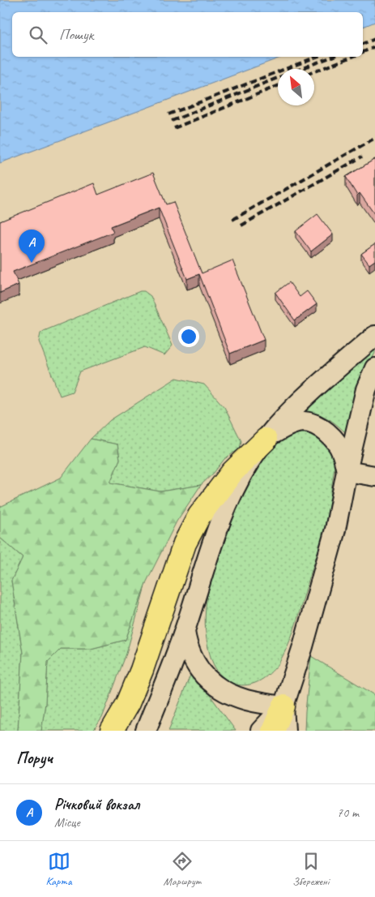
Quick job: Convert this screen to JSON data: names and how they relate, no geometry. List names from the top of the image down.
{
  "north": "top left",
  "page": {
    "search": "Пошук",
    "pins": "A",
    "heading": "Поруч",
    "list": [
      {
        "mark": "A",
        "name": "Річковий вокзал",
        "note": "Місце",
        "value": "70 m"
      }
    ],
    "nav": ["Карта", "Маршрут", "Збережені"]
  }
}
